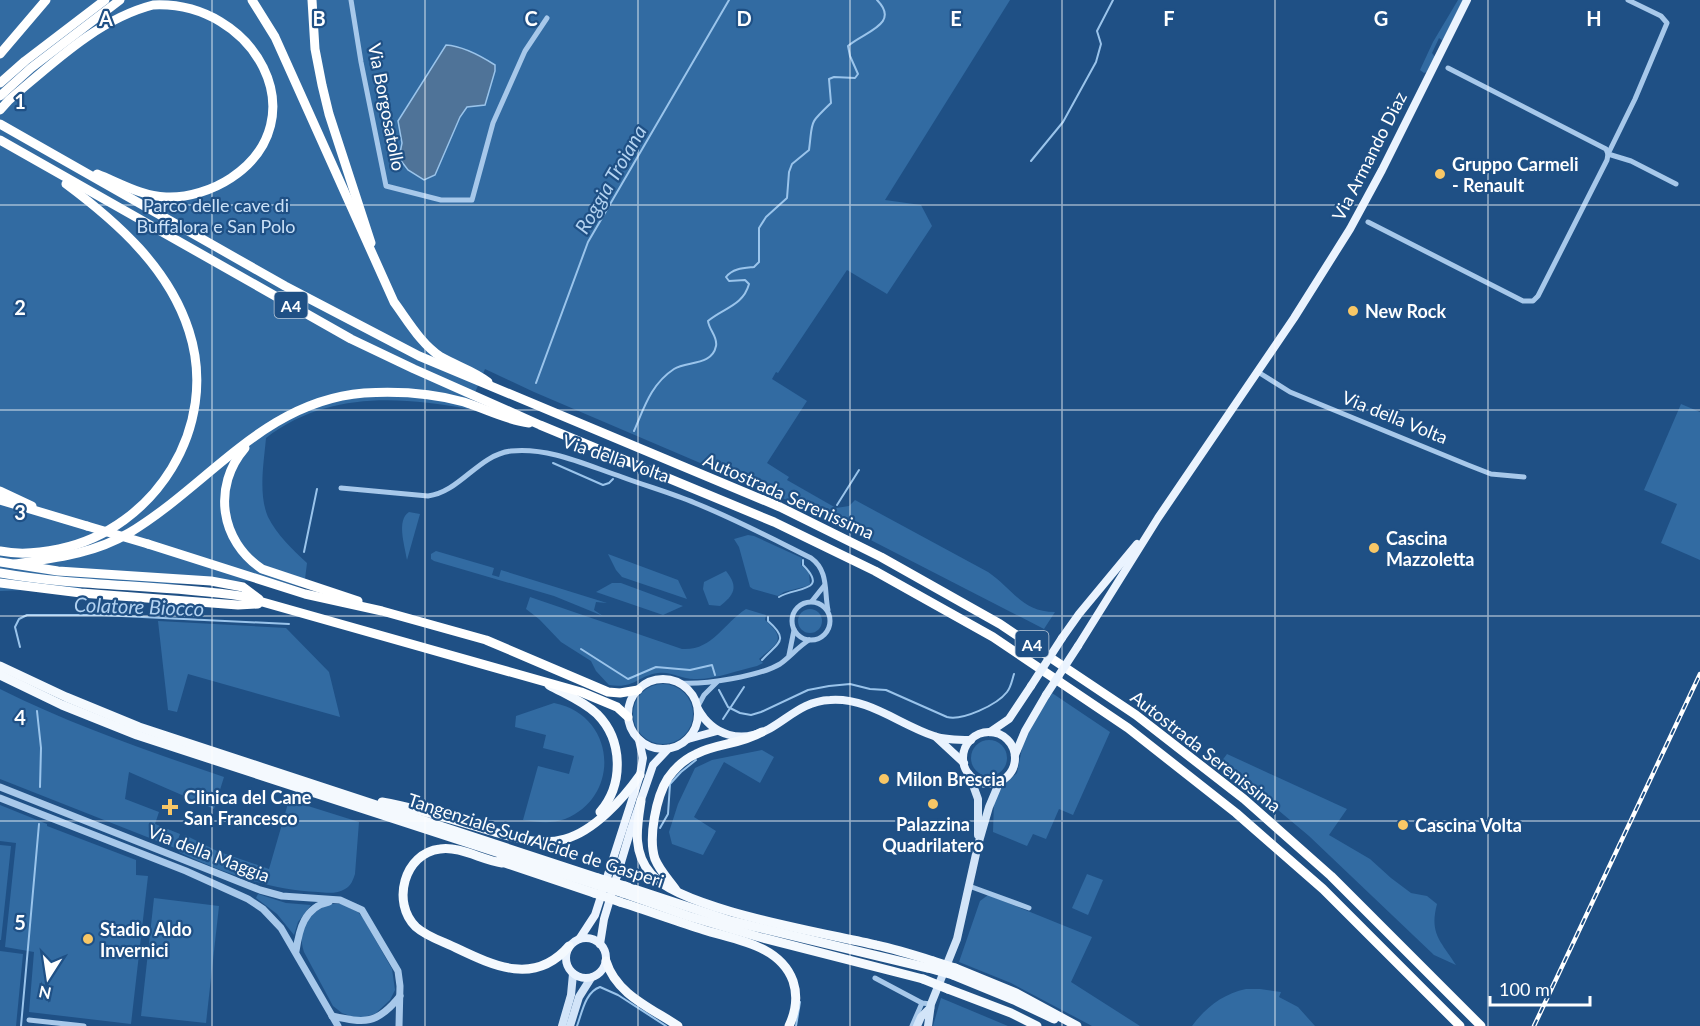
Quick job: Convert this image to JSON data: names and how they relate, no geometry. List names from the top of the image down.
{
  "streets": {
    "highway": ["A4", "Autostrada Serenissima", "Tangenziale Sud Alcide de Gasperi"],
    "main road": ["Via Armando Diaz"],
    "street": ["Via Borgosatollo", "Via della Volta", "Via della Maggia"]
  },
  "crossings": [
    ["Via Armando Diaz", "Via della Volta"]
  ],
  "water": ["Roggia Troiana", "Colatore Biocco"],
  "parks": ["Parco delle cave di Buffalora e San Polo"],
  "places": {
    "other": [
      "Gruppo Carmeli - Renault",
      "New Rock",
      "Cascina Mazzoletta",
      "Milon Brescia",
      "Palazzina Quadrilatero",
      "Cascina Volta",
      "Stadio Aldo Invernici"
    ],
    "health": ["Clinica del Cane San Francesco"]
  },
  "scale_bar": "100 m",
  "north": "bottom",
  "grid": {
    "columns": [
      "A",
      "B",
      "C",
      "D",
      "E",
      "F",
      "G",
      "H"
    ],
    "rows": [
      "1",
      "2",
      "3",
      "4",
      "5"
    ]
  }
}
